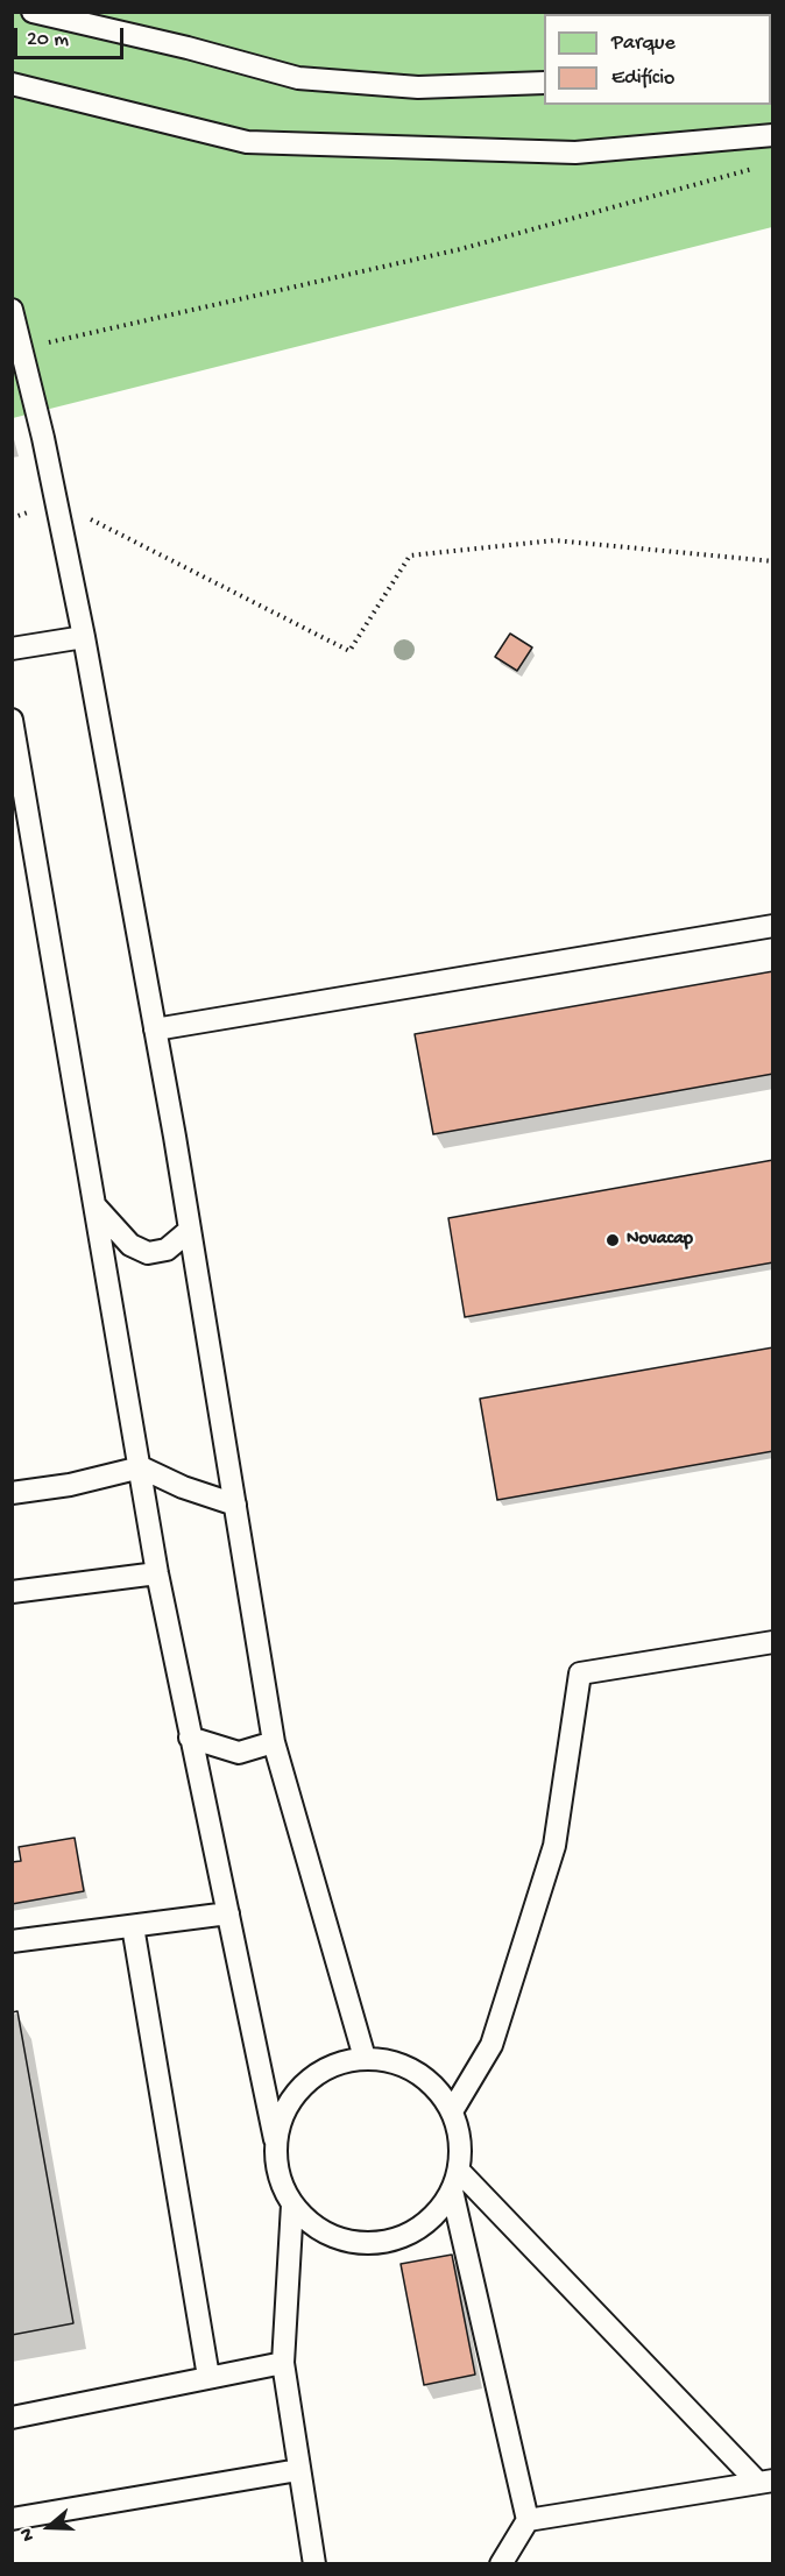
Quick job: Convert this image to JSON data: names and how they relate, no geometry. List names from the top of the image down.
{
  "places": ["Novacap"],
  "legend": ["Parque", "Edifício"],
  "scale_bar": "20 m",
  "north": "left"
}
